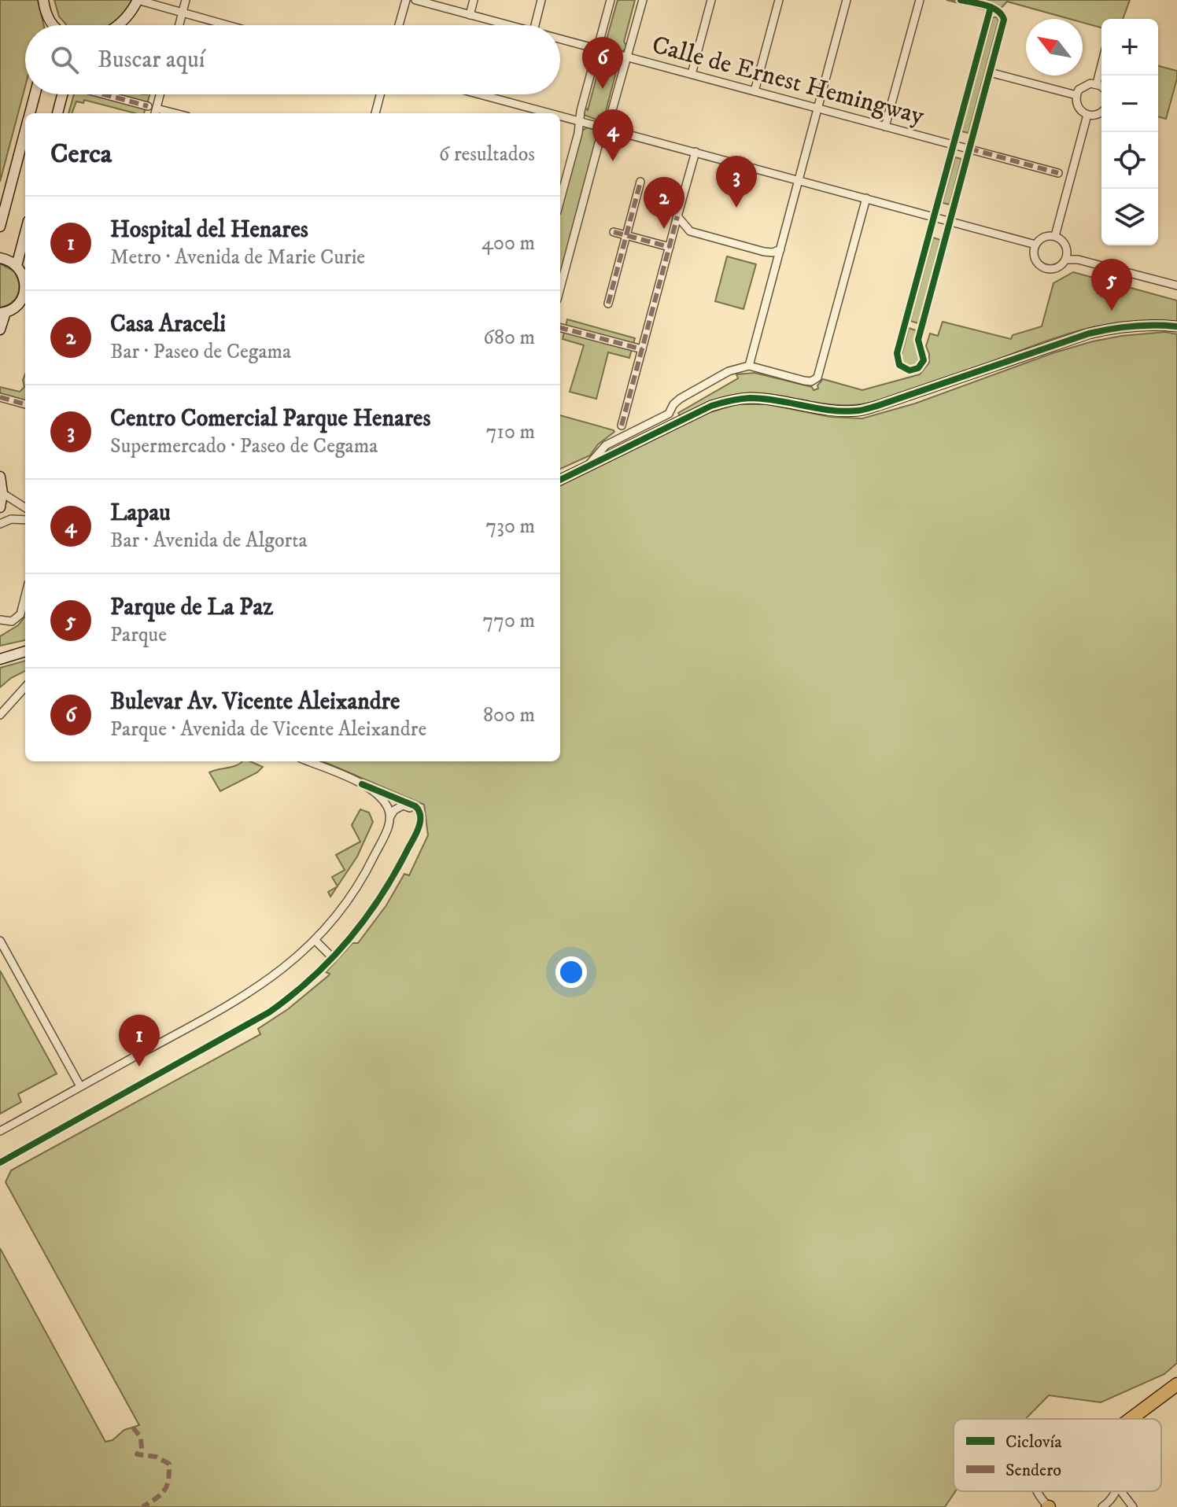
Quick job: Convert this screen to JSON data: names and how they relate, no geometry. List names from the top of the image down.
{
  "streets": {
    "street": ["Calle de Ernest Hemingway"]
  },
  "legend": ["Ciclovía", "Sendero"],
  "north": "top left",
  "page": {
    "map_buttons": ["+", "−"],
    "search": "Buscar aquí",
    "pins": [
      "6",
      "4",
      "3",
      "2",
      "5",
      "1"
    ],
    "heading": ["Cerca", "6 resultados"],
    "list": [
      {
        "mark": "1",
        "name": "Hospital del Henares",
        "note": "Metro · Avenida de Marie Curie",
        "value": "400 m"
      },
      {
        "mark": "2",
        "name": "Casa Araceli",
        "note": "Bar · Paseo de Cegama",
        "value": "680 m"
      },
      {
        "mark": "3",
        "name": "Centro Comercial Parque Henares",
        "note": "Supermercado · Paseo de Cegama",
        "value": "710 m"
      },
      {
        "mark": "4",
        "name": "Lapau",
        "note": "Bar · Avenida de Algorta",
        "value": "730 m"
      },
      {
        "mark": "5",
        "name": "Parque de La Paz",
        "note": "Parque",
        "value": "770 m"
      },
      {
        "mark": "6",
        "name": "Bulevar Av. Vicente Aleixandre",
        "note": "Parque · Avenida de Vicente Aleixandre",
        "value": "800 m"
      }
    ]
  }
}
